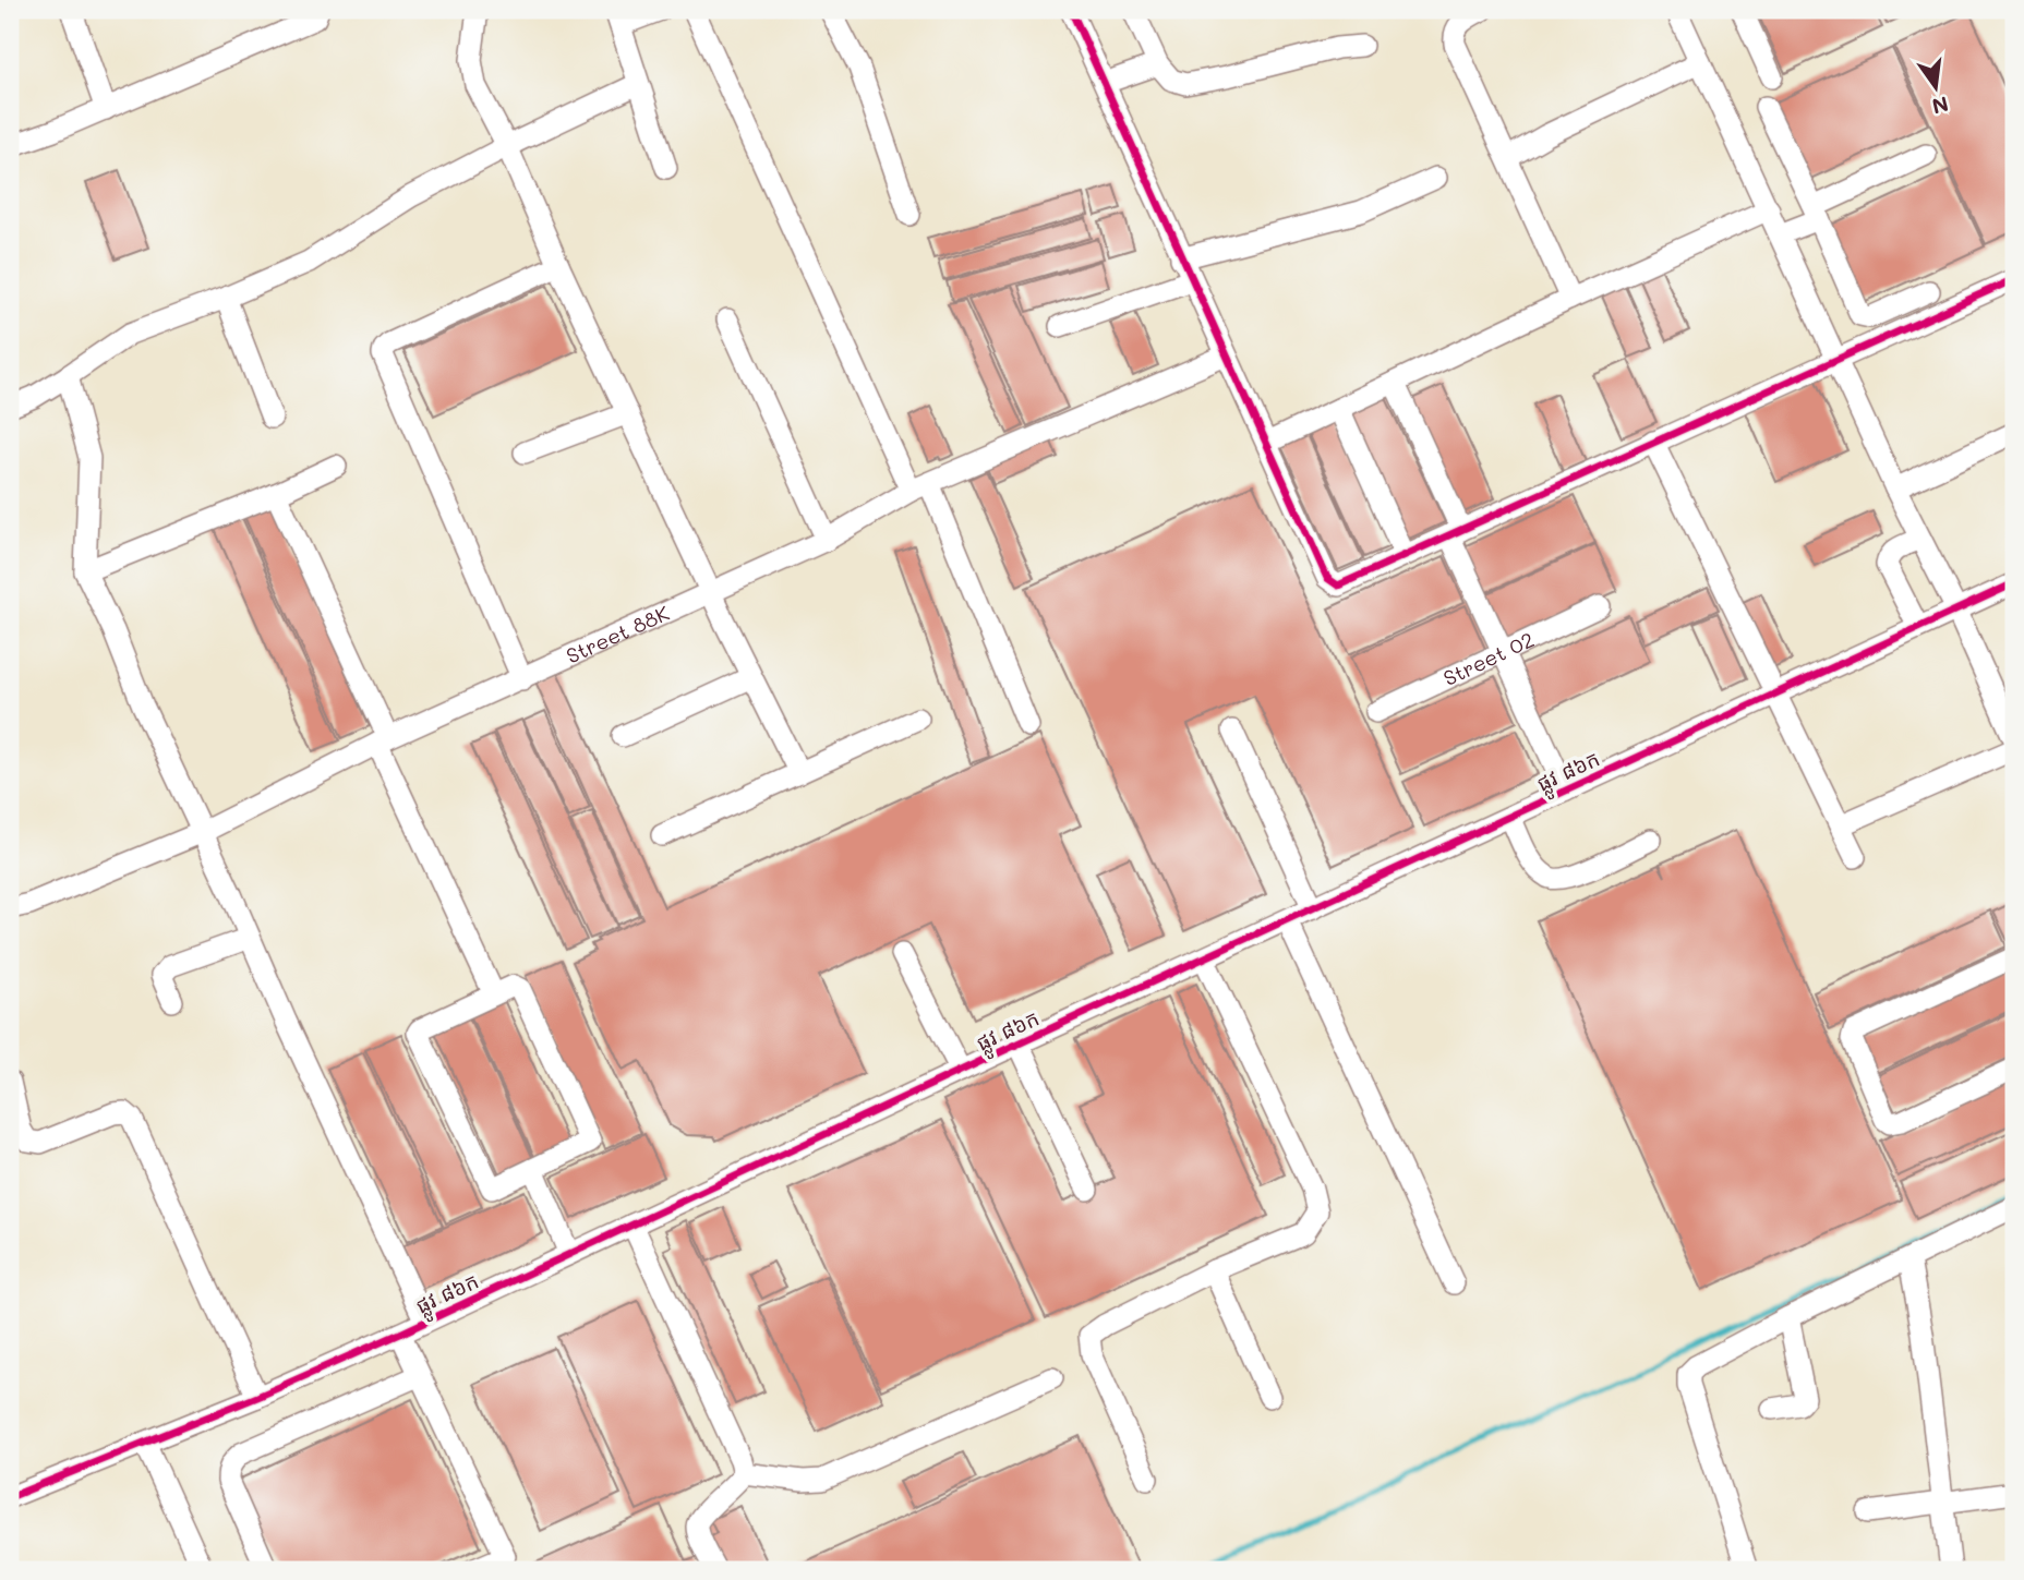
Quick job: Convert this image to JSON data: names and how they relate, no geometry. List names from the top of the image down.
{
  "streets": {
    "street": ["Street 88K", "Street 02", "ផ្លូវ ៨៦ក"]
  },
  "north": "bottom"
}
